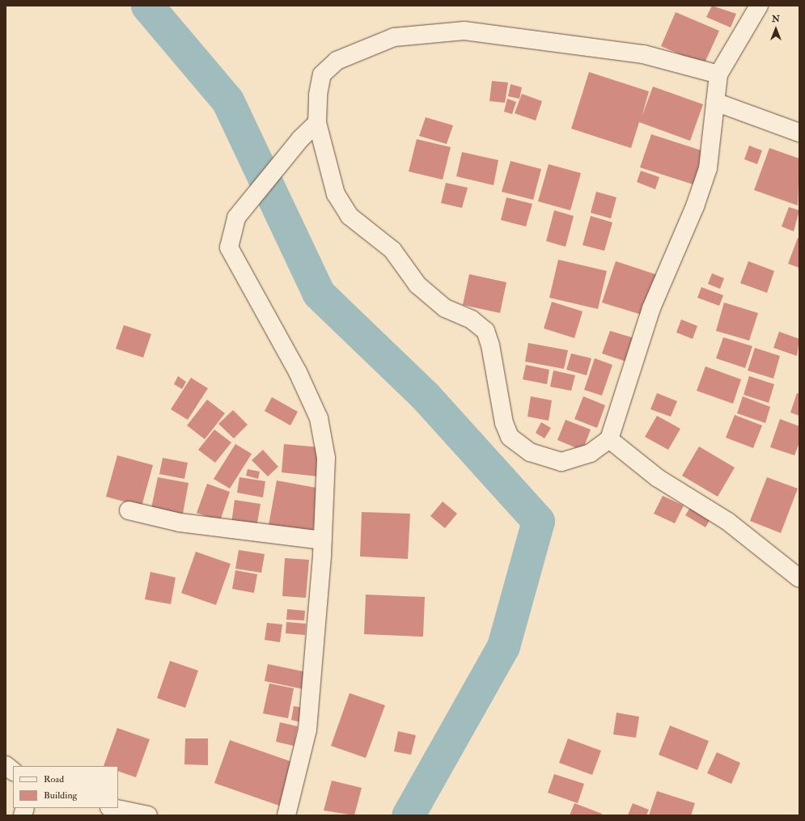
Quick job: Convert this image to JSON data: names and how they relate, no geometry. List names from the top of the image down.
{
  "legend": ["Road", "Building"],
  "north": "top"
}
